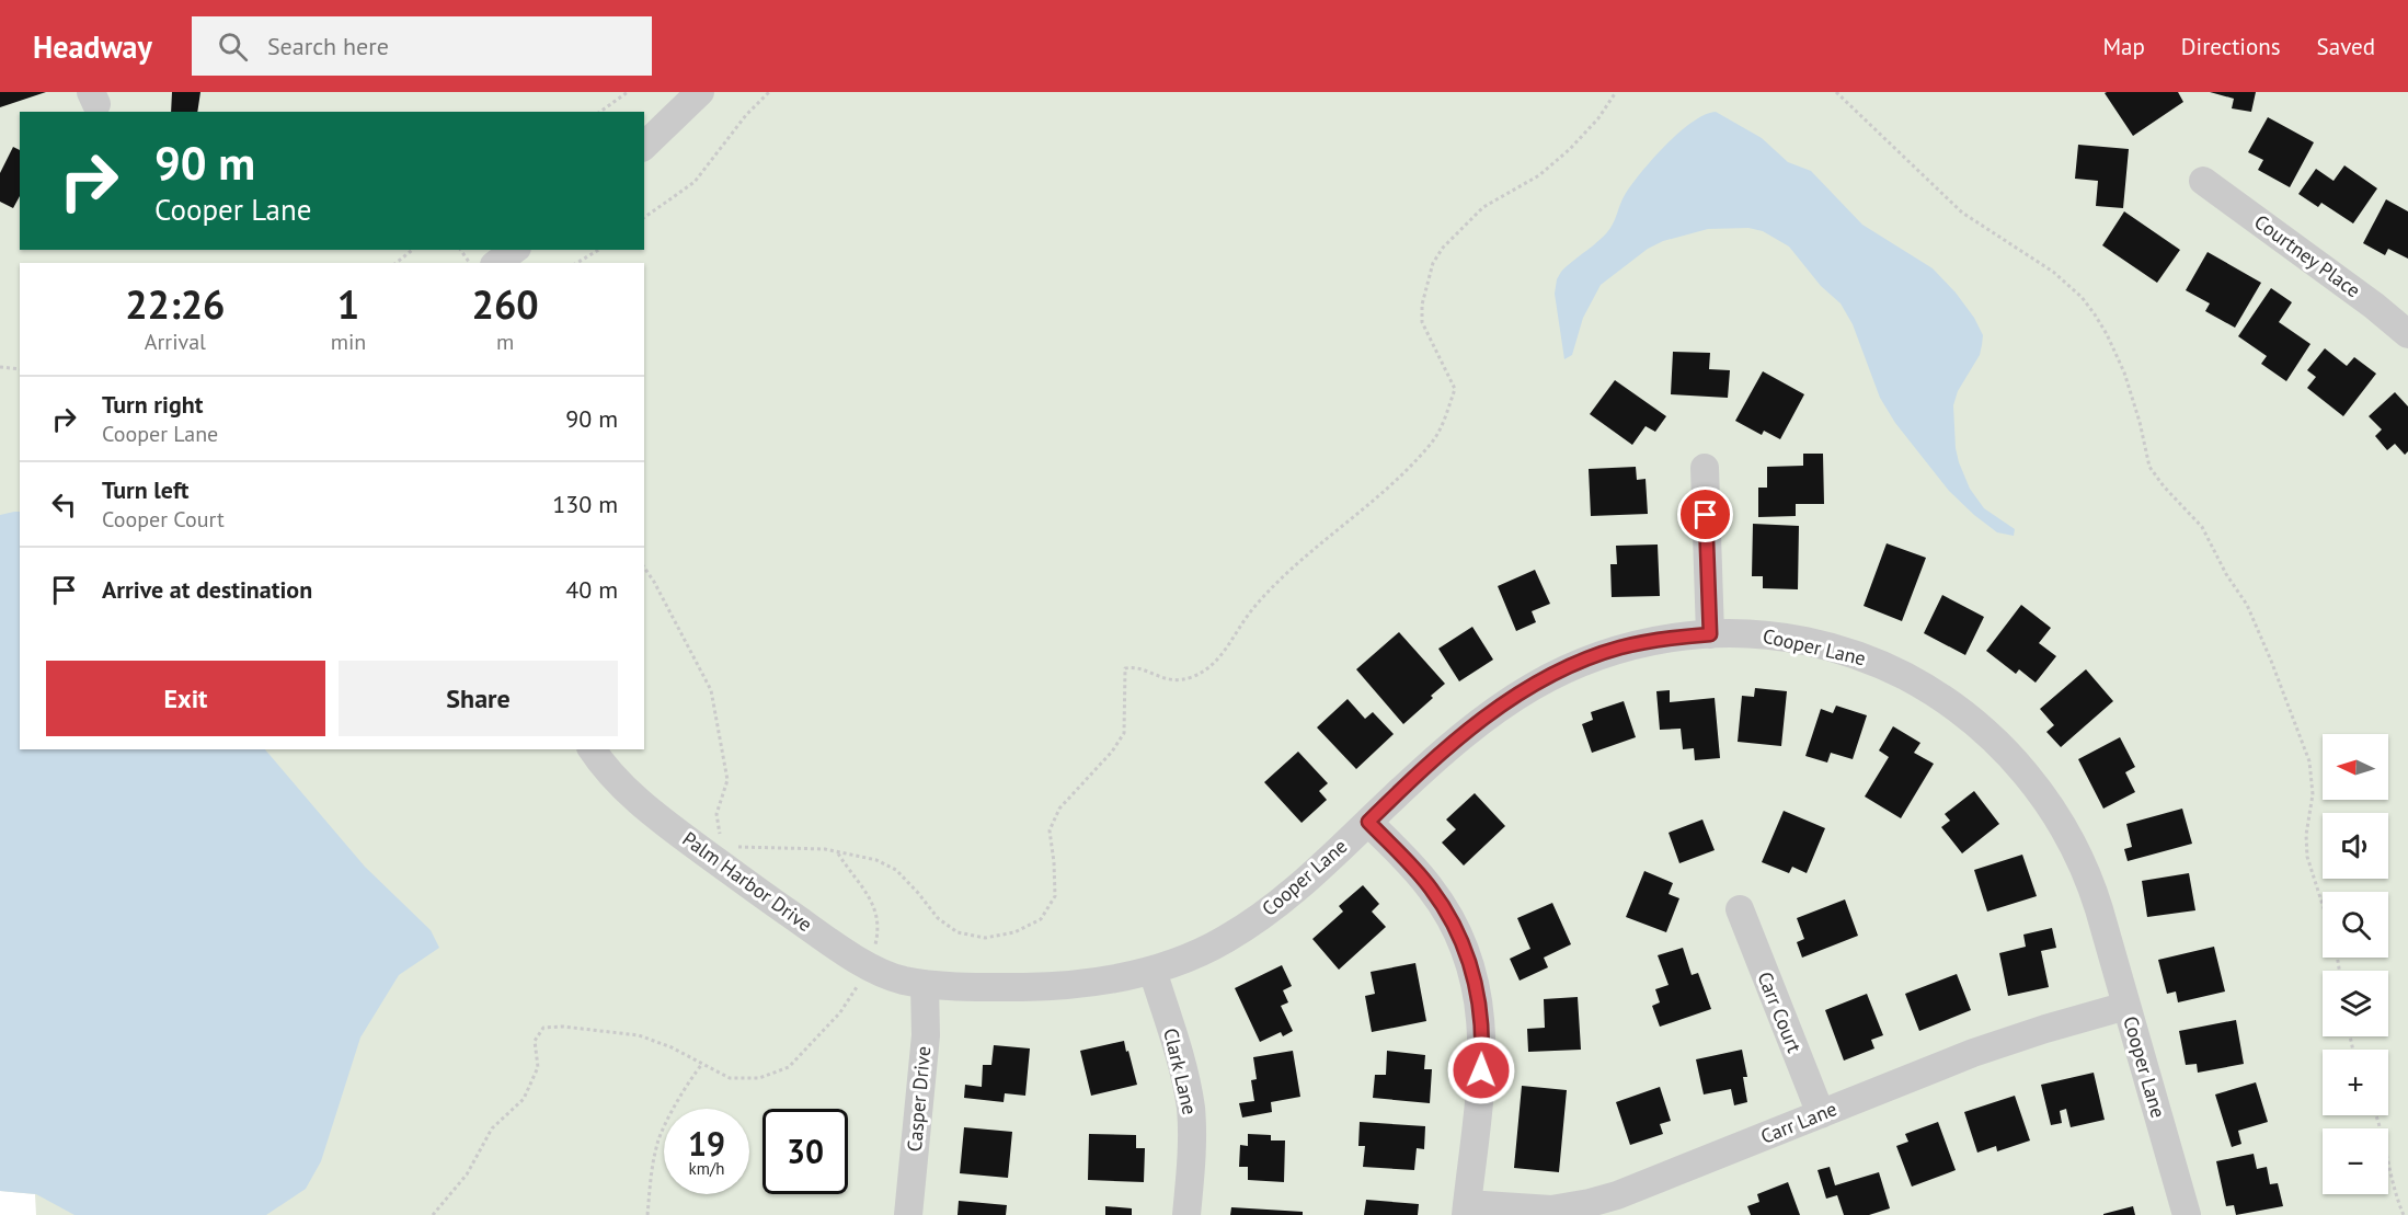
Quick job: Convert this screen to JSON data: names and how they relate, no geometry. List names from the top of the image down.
{
  "streets": {
    "street": [
      "Courtney Place",
      "Cooper Lane",
      "Palm Harbor Drive",
      "Carr Court",
      "Clark Lane",
      "Casper Drive",
      "Carr Lane"
    ]
  },
  "crossings": [
    ["Cooper Lane", "Palm Harbor Drive"],
    ["Cooper Lane", "Clark Lane"],
    ["Cooper Lane", "Casper Drive"],
    ["Cooper Lane", "Carr Lane"],
    ["Palm Harbor Drive", "Casper Drive"],
    ["Carr Court", "Carr Lane"]
  ],
  "north": "left",
  "page": {
    "header": "Headway",
    "search": "Search here",
    "nav": ["Map", "Directions", "Saved"],
    "turn": ["90 m", "Cooper Lane"],
    "eta": [
      "22:26",
      "Arrival",
      "1",
      "min",
      "260",
      "m"
    ],
    "list": [
      {
        "name": "Turn right",
        "note": "Cooper Lane",
        "value": "90 m"
      },
      {
        "name": "Turn left",
        "note": "Cooper Court",
        "value": "130 m"
      },
      {
        "name": "Arrive at destination",
        "value": "40 m"
      }
    ],
    "buttons": ["Exit", "Share"],
    "map_buttons": ["+", "−"],
    "speed": "19 km/h",
    "limit": "30"
  }
}
